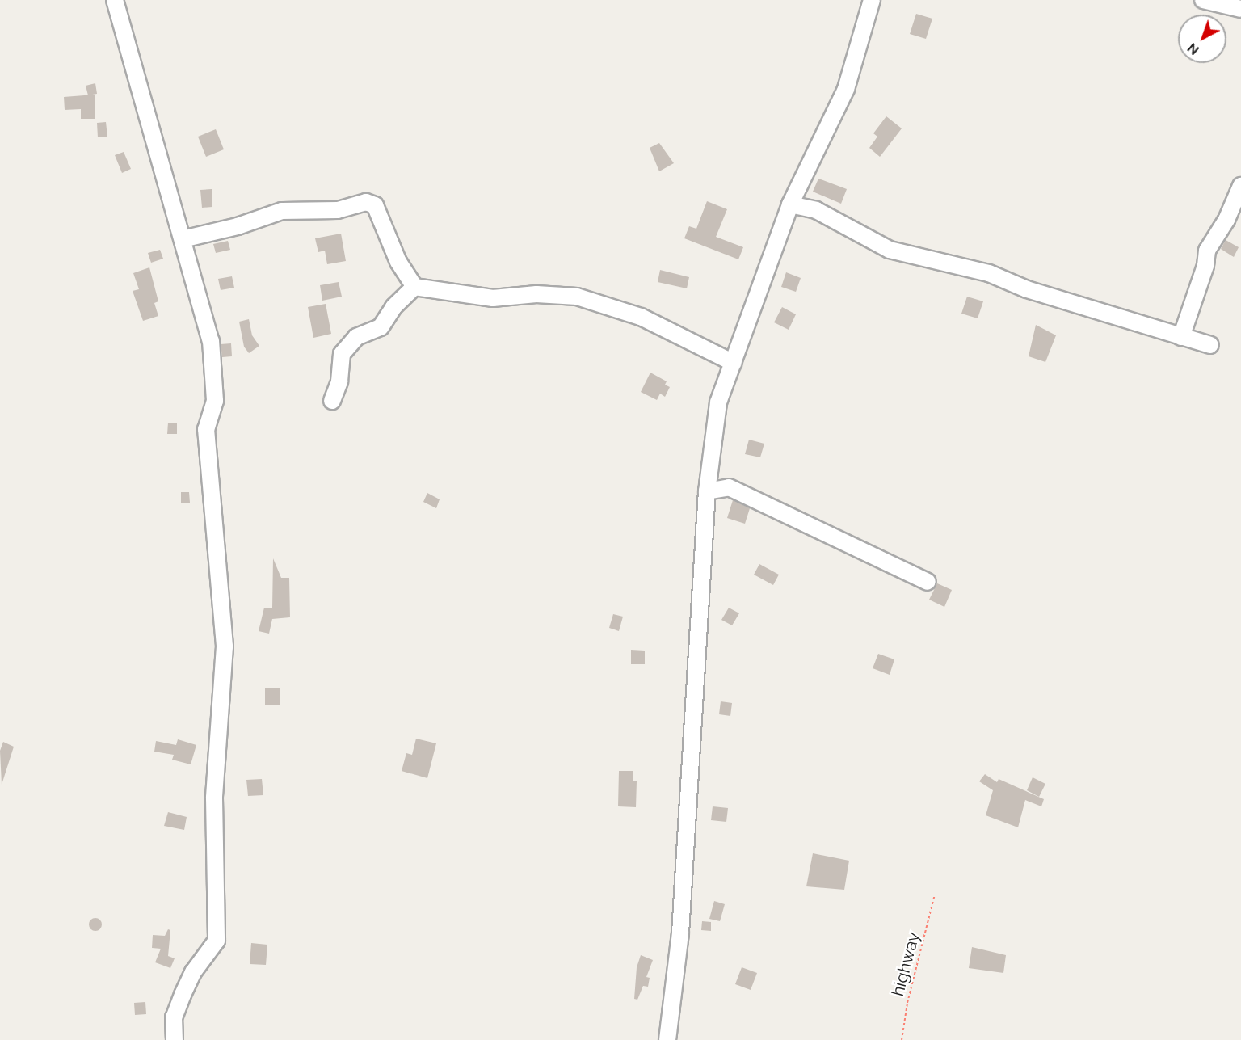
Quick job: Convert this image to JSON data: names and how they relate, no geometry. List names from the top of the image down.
{
  "streets": {
    "path": ["highway"]
  },
  "north": "bottom left"
}
